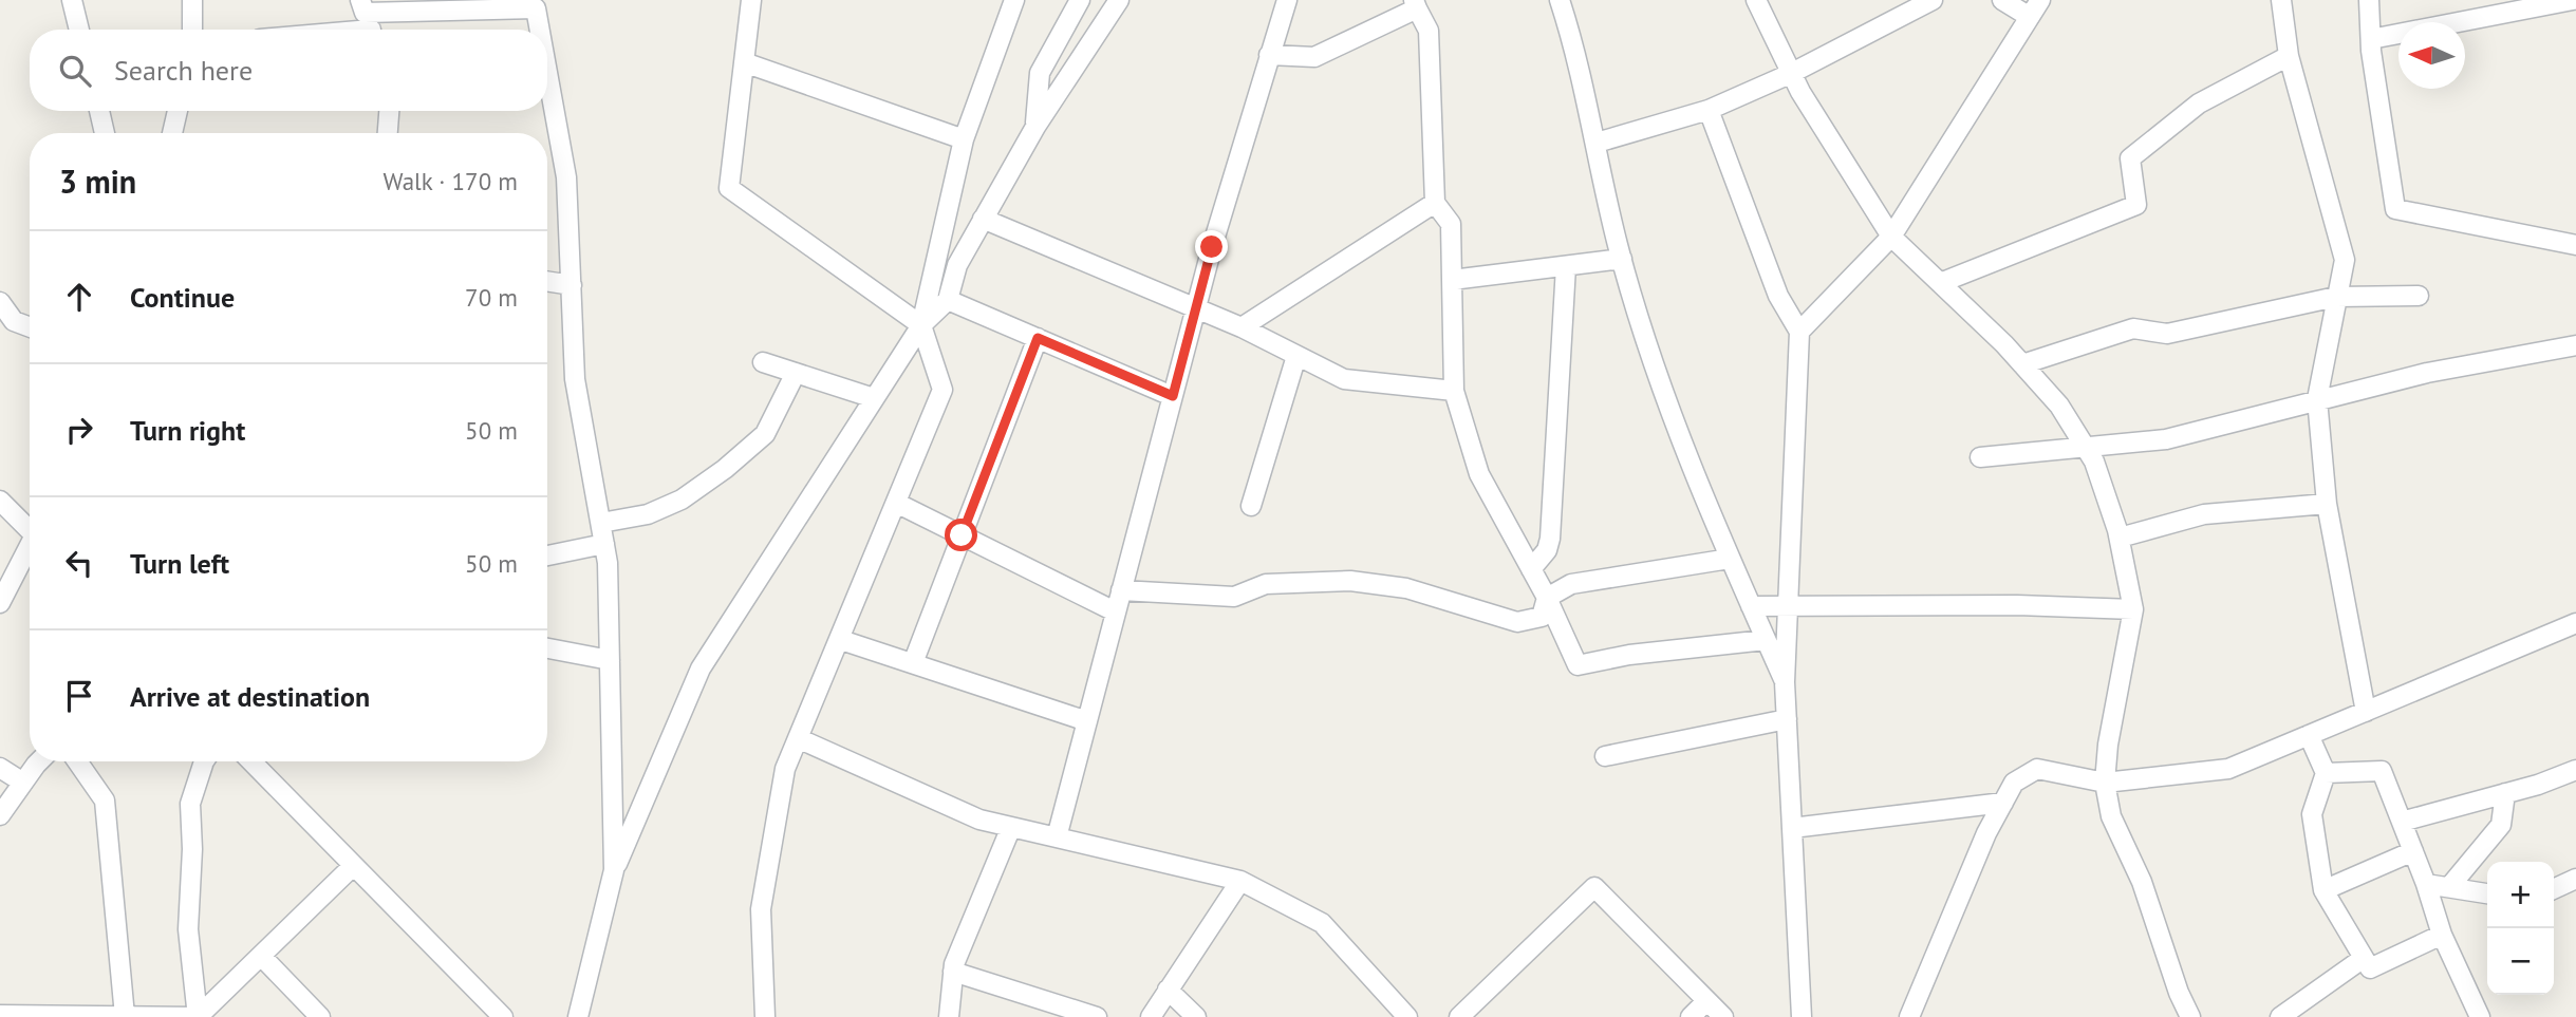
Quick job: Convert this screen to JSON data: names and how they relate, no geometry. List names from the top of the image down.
{
  "north": "left",
  "page": {
    "search": "Search here",
    "heading": ["3 min", "Walk · 170 m"],
    "list": [
      ["Continue", "70 m"],
      ["Turn right", "50 m"],
      ["Turn left", "50 m"],
      "Arrive at destination"
    ],
    "map_buttons": ["+", "−"]
  }
}
